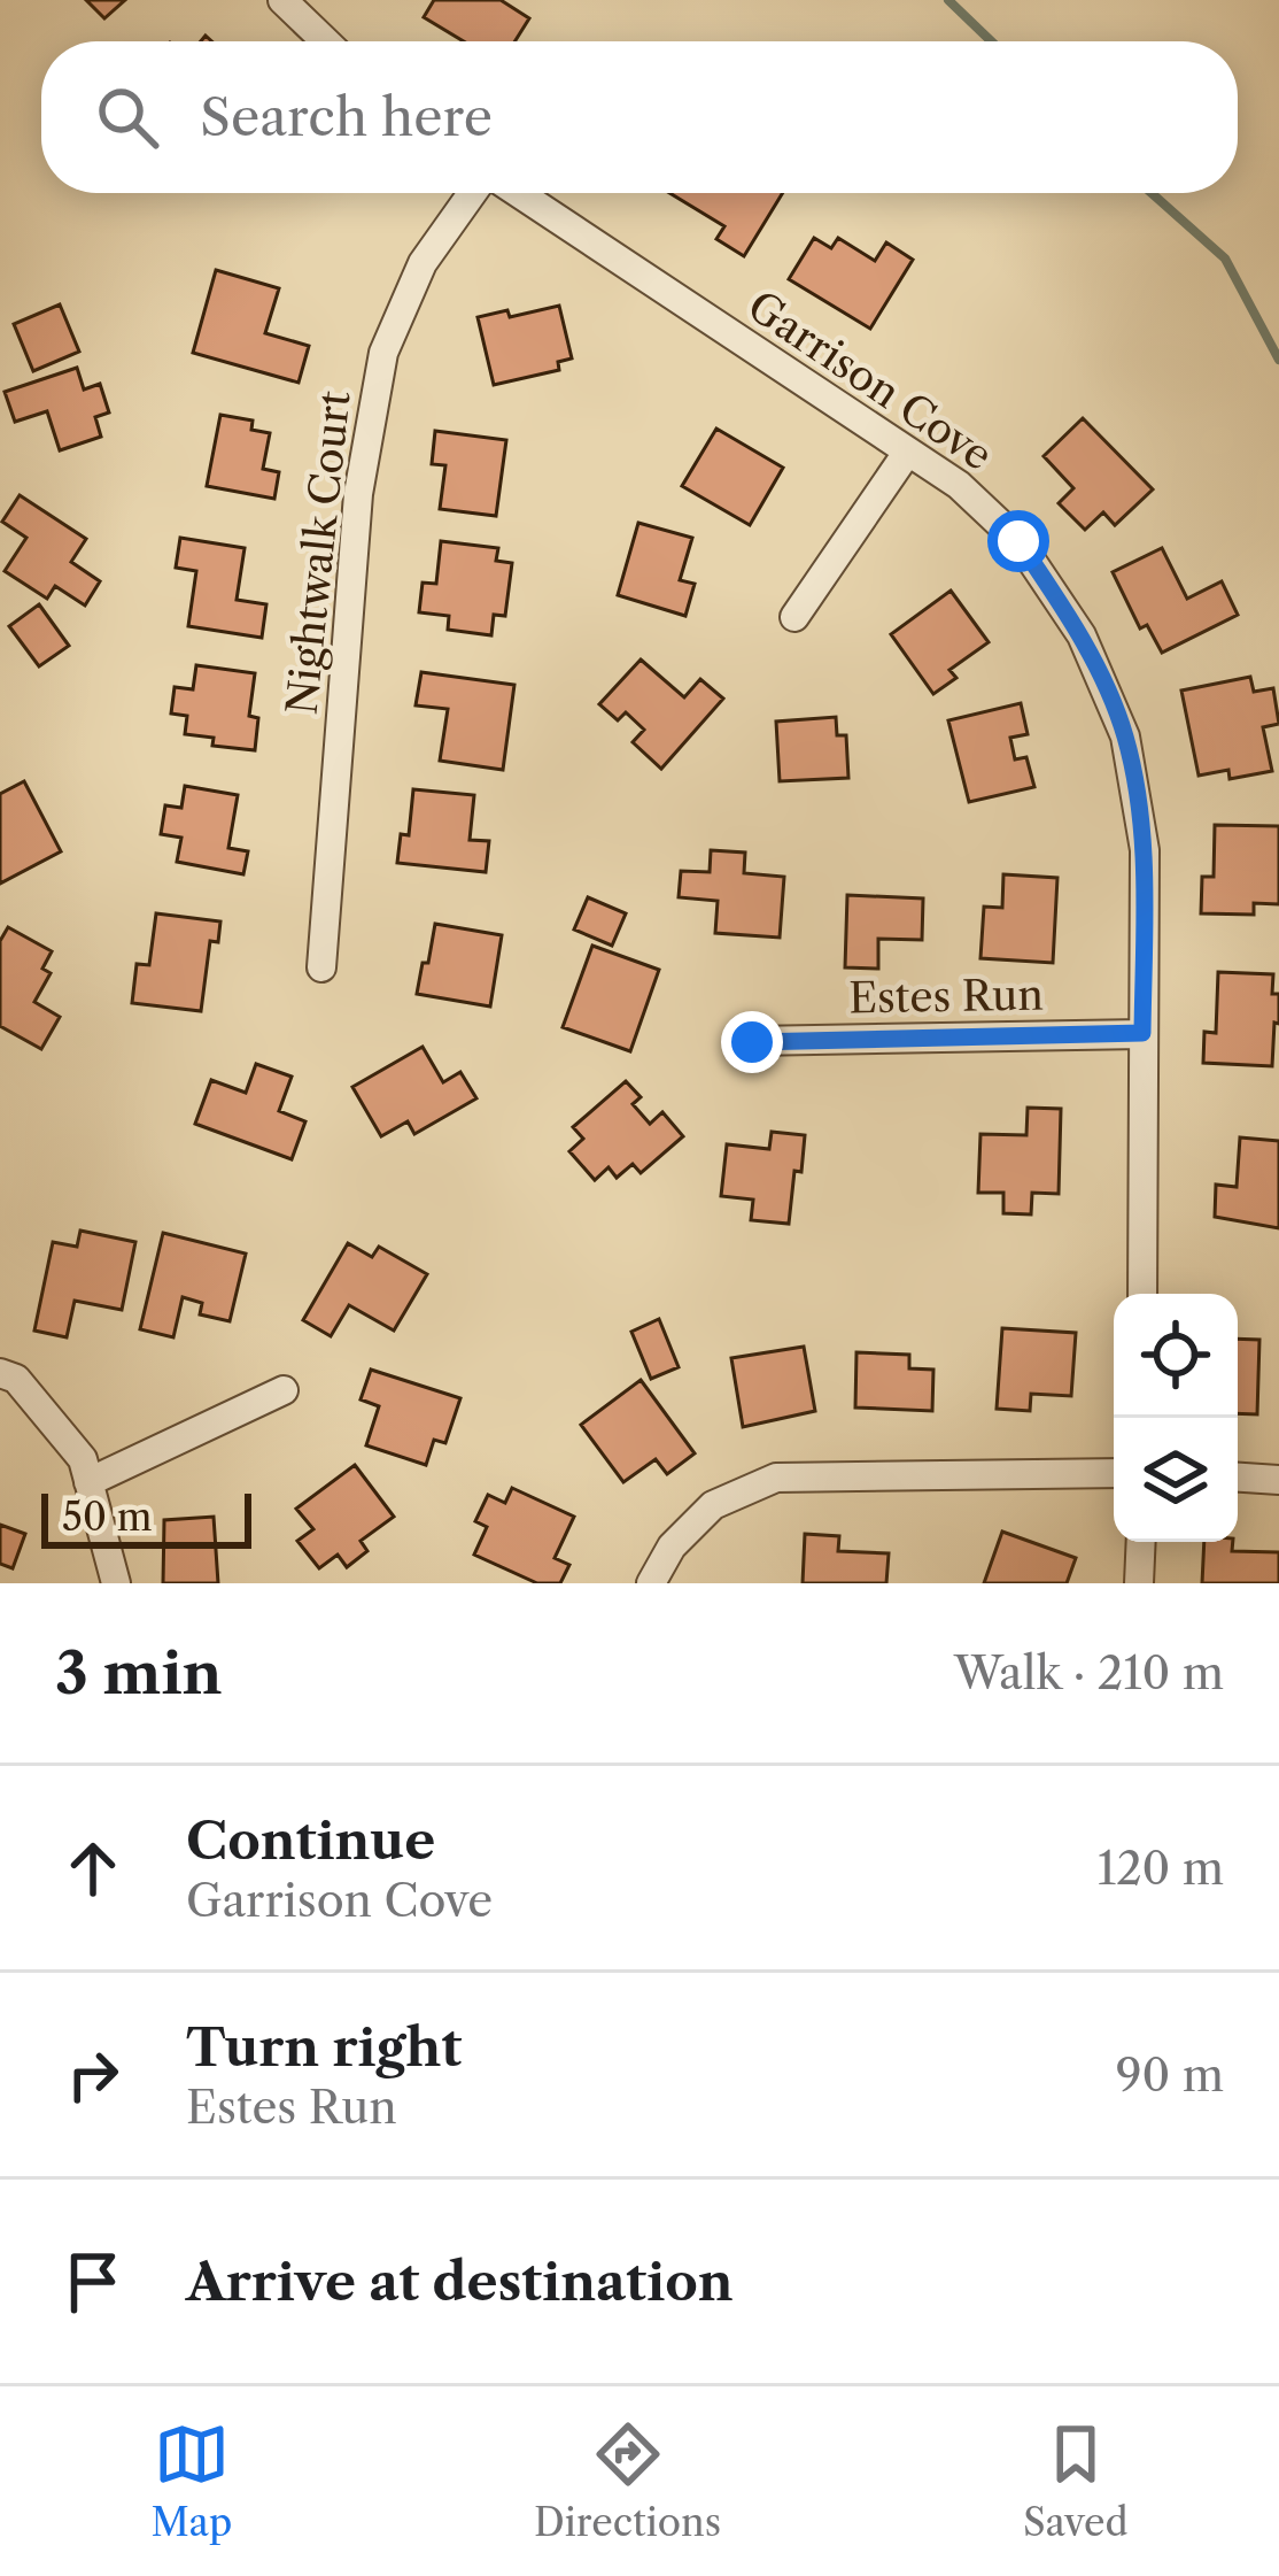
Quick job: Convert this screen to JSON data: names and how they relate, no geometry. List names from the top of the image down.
{
  "streets": {
    "street": ["Garrison Cove", "Nightwalk Court", "Estes Run"]
  },
  "crossings": [
    ["Garrison Cove", "Estes Run"]
  ],
  "scale_bar": "50 m",
  "page": {
    "search": "Search here",
    "scale": "50 m",
    "heading": ["3 min", "Walk · 210 m"],
    "list": [
      ["Continue", "Garrison Cove", "120 m"],
      ["Turn right", "Estes Run", "90 m"],
      "Arrive at destination"
    ],
    "nav": ["Map", "Directions", "Saved"]
  }
}
